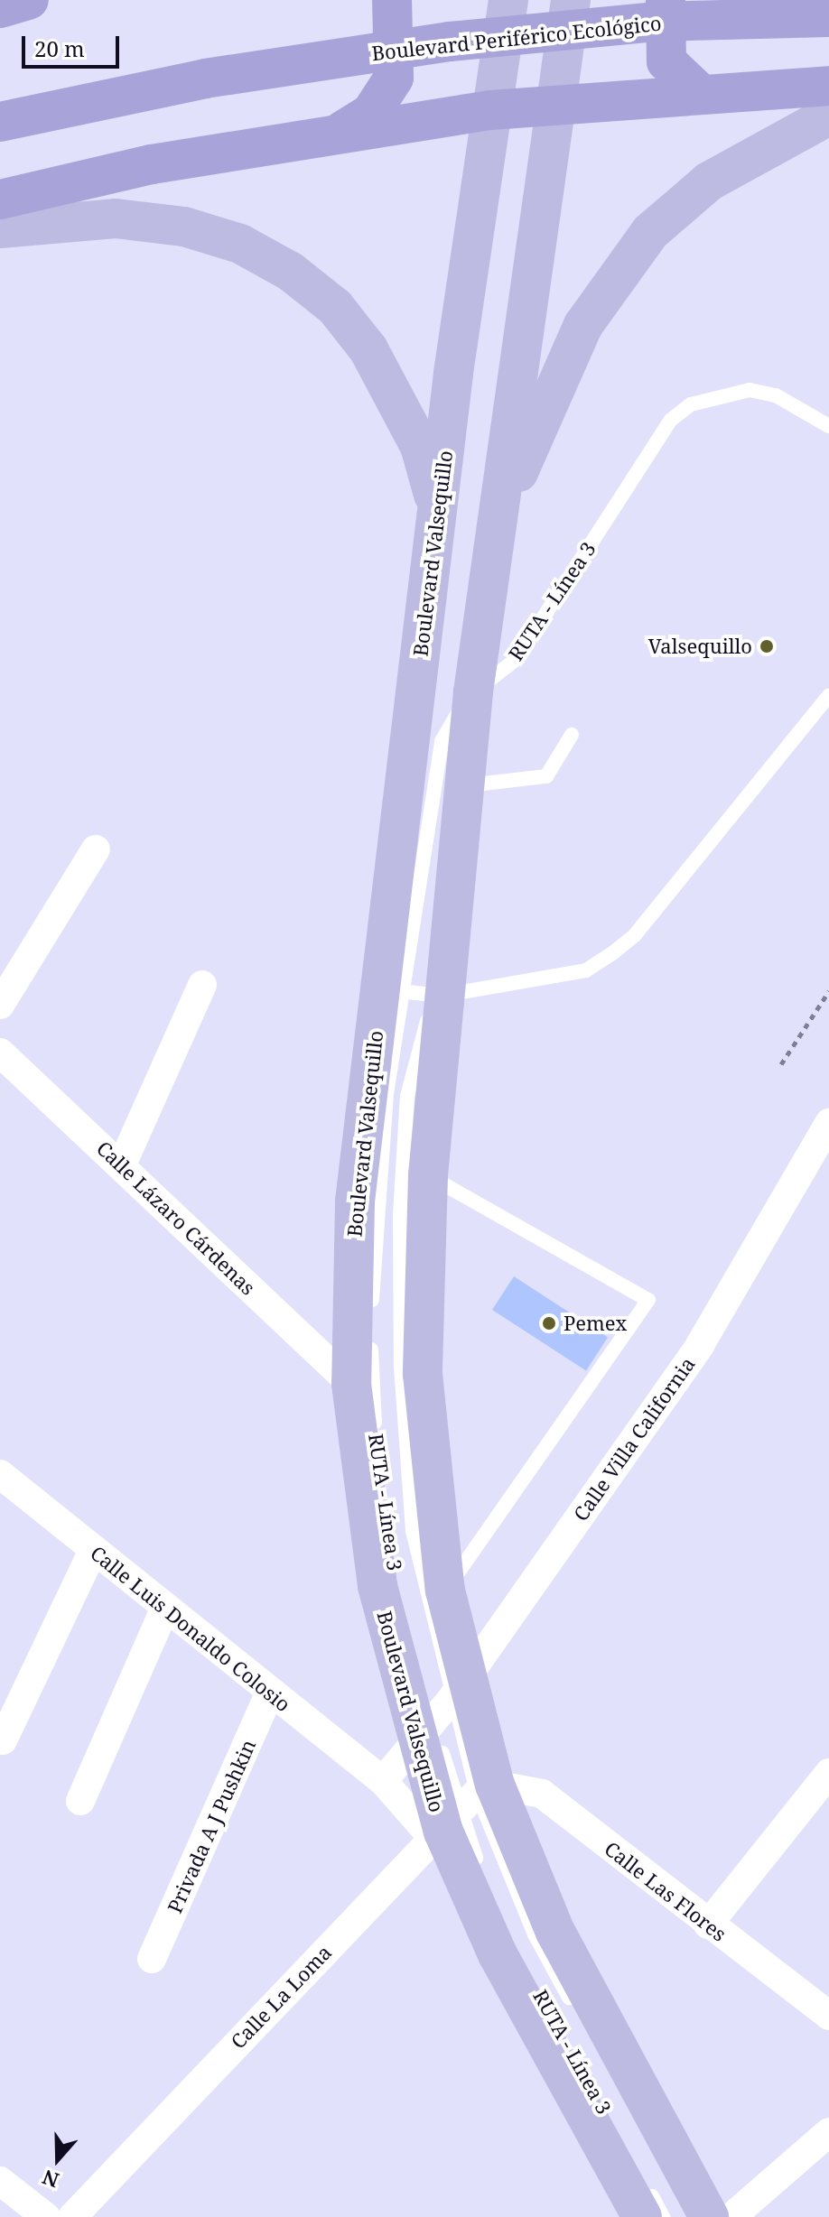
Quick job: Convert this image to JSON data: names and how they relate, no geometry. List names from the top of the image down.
{
  "streets": {
    "highway": ["Boulevard Periférico Ecológico"],
    "main road": ["Boulevard Valsequillo"],
    "street": [
      "Calle Lázaro Cárdenas",
      "Calle Villa California",
      "Calle Luis Donaldo Colosio",
      "Privada A J Pushkin",
      "Calle Las Flores",
      "Calle La Loma"
    ],
    "lane": ["RUTA - Línea 3"]
  },
  "crossings": [
    ["Boulevard Valsequillo", "RUTA - Línea 3"],
    ["Boulevard Valsequillo", "Calle Lázaro Cárdenas"],
    ["Boulevard Valsequillo", "Calle Villa California"],
    ["Boulevard Valsequillo", "Calle Luis Donaldo Colosio"],
    ["Boulevard Valsequillo", "Calle Las Flores"],
    ["Boulevard Valsequillo", "Calle La Loma"],
    ["RUTA - Línea 3", "Calle Luis Donaldo Colosio"],
    ["RUTA - Línea 3", "Calle Las Flores"],
    ["RUTA - Línea 3", "Calle La Loma"],
    ["Calle Luis Donaldo Colosio", "Privada A J Pushkin"],
    ["Calle Luis Donaldo Colosio", "Calle Las Flores"],
    ["Calle Luis Donaldo Colosio", "Calle La Loma"],
    ["Calle Las Flores", "Calle La Loma"]
  ],
  "places": ["Valsequillo", "Pemex"],
  "scale_bar": "20 m",
  "north": "bottom"
}
